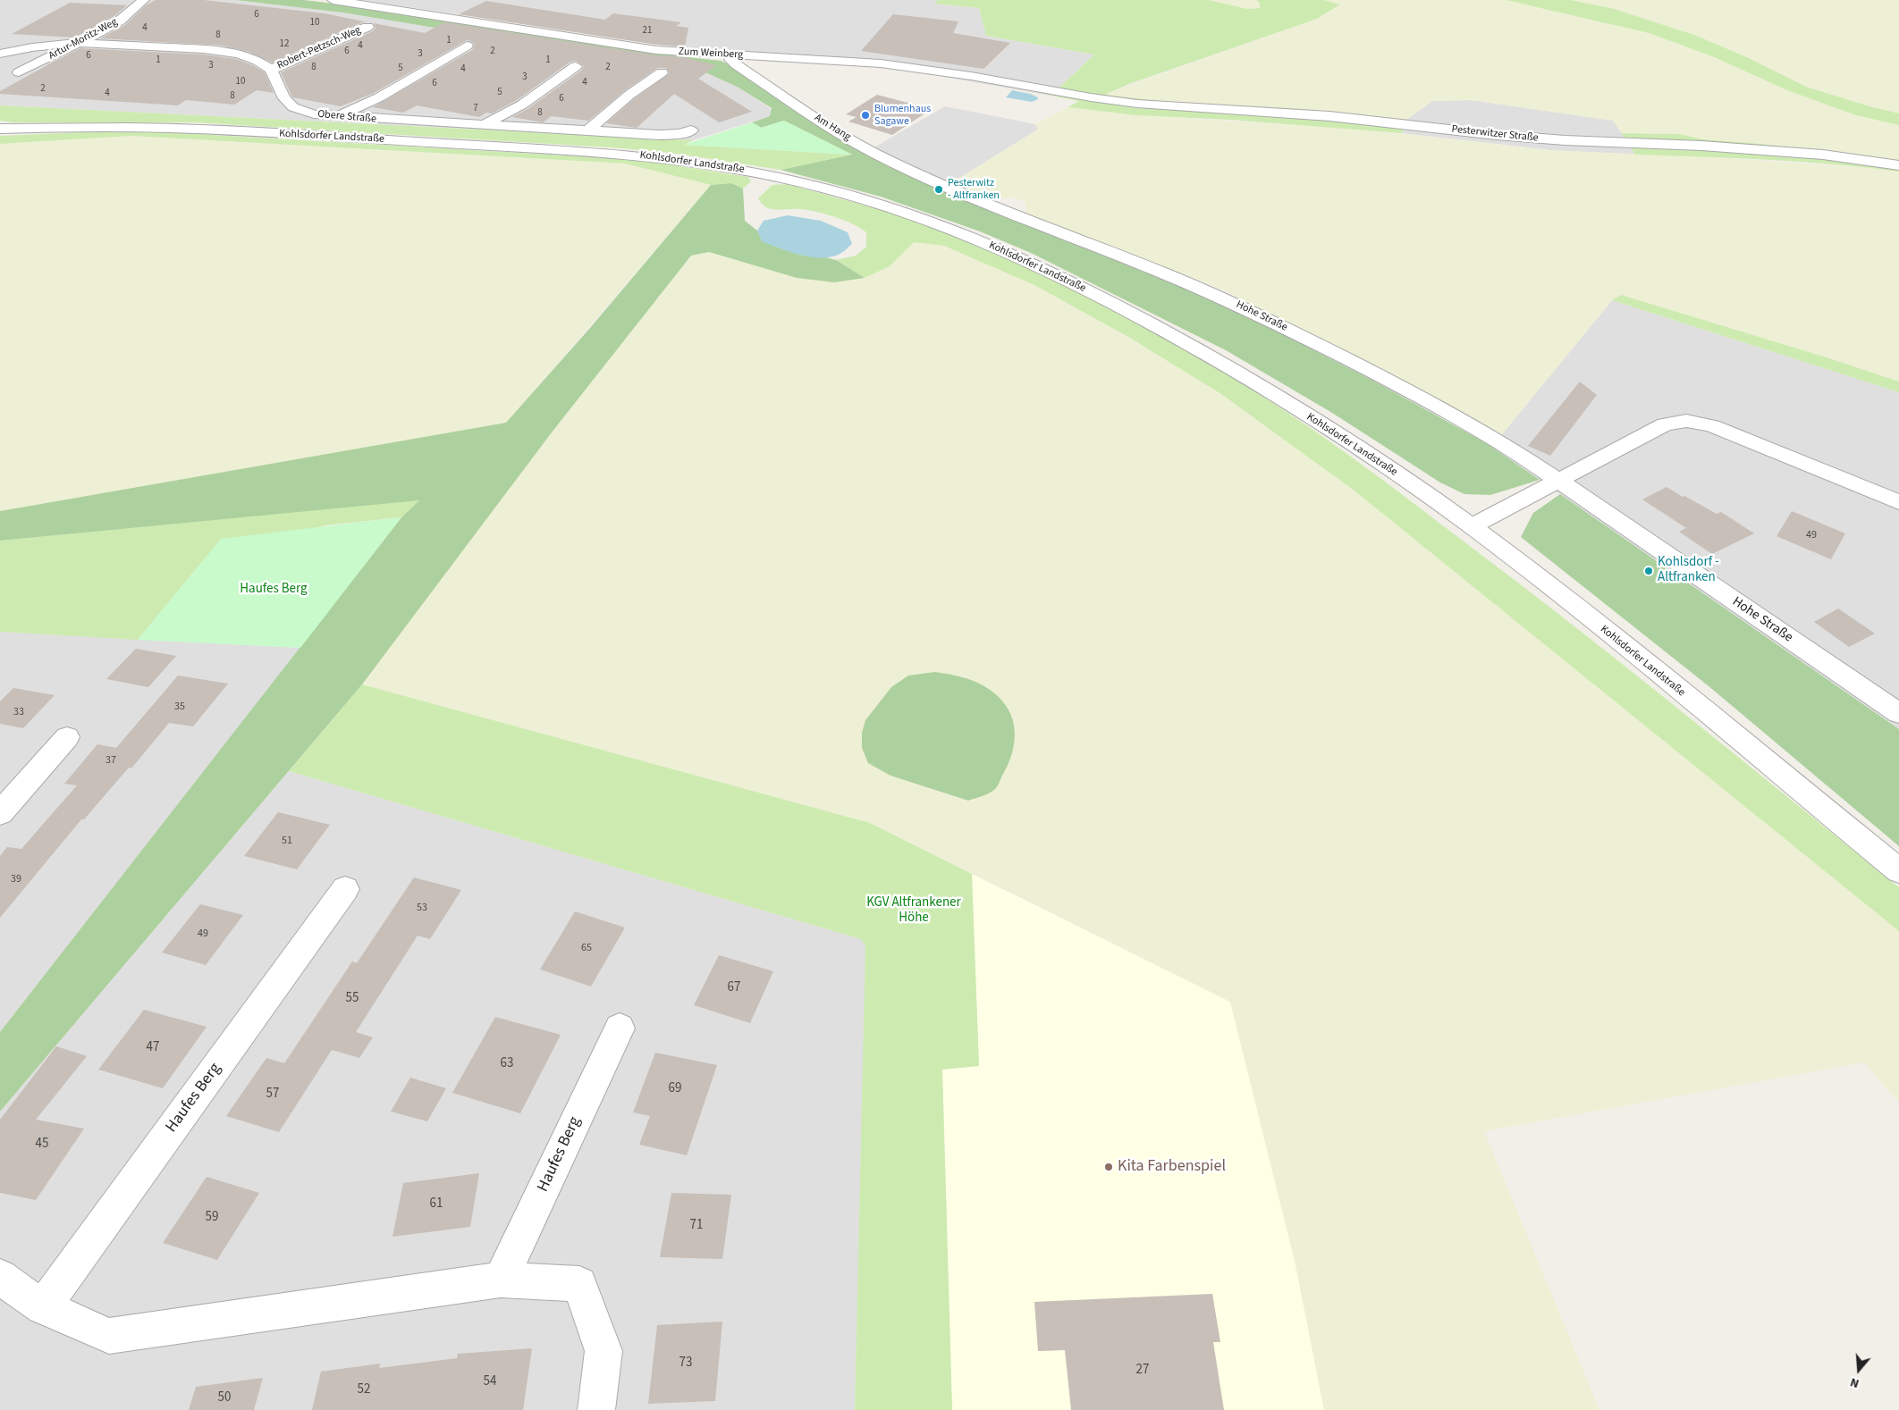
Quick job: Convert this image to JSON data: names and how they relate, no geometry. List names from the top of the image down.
{
  "streets": {
    "street": [
      "Artur-Moritz-Weg",
      "Robert-Petzsch-Weg",
      "Zum Weinberg",
      "Obere Straße",
      "Am Hang",
      "Pesterwitzer Straße",
      "Kohlsdorfer Landstraße",
      "Hohe Straße",
      "Haufes Berg"
    ]
  },
  "crossings": [
    ["Robert-Petzsch-Weg", "Obere Straße"],
    ["Zum Weinberg", "Am Hang"],
    ["Zum Weinberg", "Pesterwitzer Straße"],
    ["Am Hang", "Hohe Straße"]
  ],
  "parks": ["Haufes Berg", "KGV Altfrankener Höhe"],
  "places": [
    "Blumenhaus Sagawe",
    "Pesterwitz - Altfranken",
    "Kohlsdorf - Altfranken",
    "Kita Farbenspiel"
  ],
  "house_numbers": [
    "6",
    "10",
    "4",
    "21",
    "8",
    "1",
    "12",
    "4",
    "6",
    "2",
    "3",
    "6",
    "1",
    "1",
    "3",
    "8",
    "2",
    "5",
    "4",
    "3",
    "10",
    "4",
    "6",
    "2",
    "5",
    "4",
    "8",
    "6",
    "7",
    "8",
    "49",
    "35",
    "33",
    "37",
    "51",
    "39",
    "53",
    "49",
    "65",
    "67",
    "55",
    "47",
    "63",
    "69",
    "57",
    "45",
    "61",
    "59",
    "71",
    "73",
    "27",
    "54",
    "52",
    "50"
  ],
  "north": "bottom"
}
